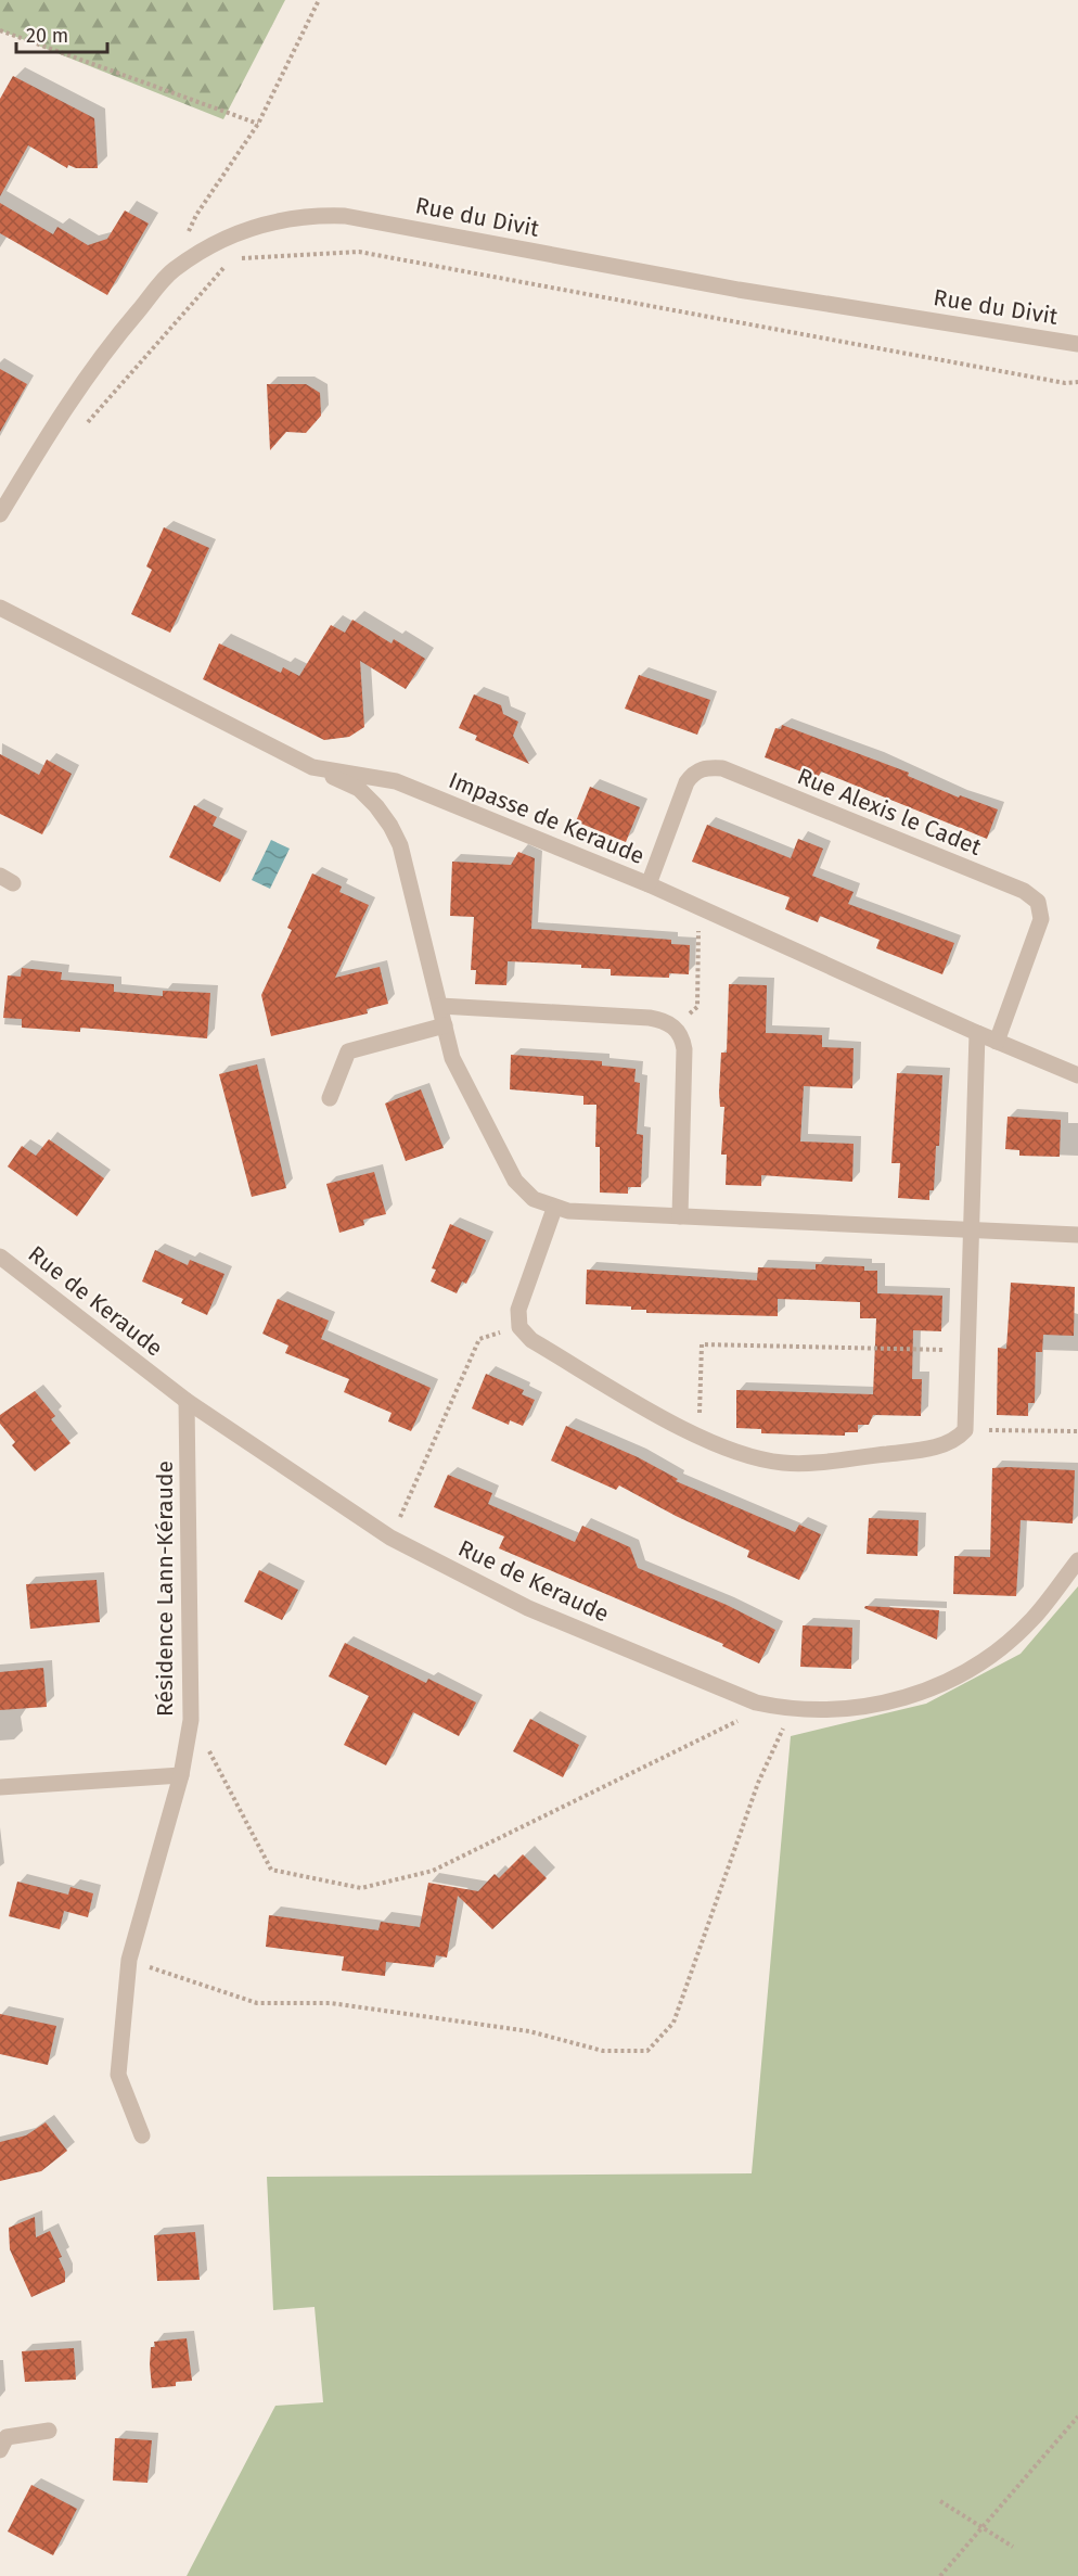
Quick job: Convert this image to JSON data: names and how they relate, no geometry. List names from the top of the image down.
{
  "streets": {
    "street": [
      "Rue du Divit",
      "Rue Alexis le Cadet",
      "Impasse de Keraude",
      "Rue de Keraude",
      "Résidence Lann-Kéraude"
    ]
  },
  "crossings": [
    ["Rue Alexis le Cadet", "Impasse de Keraude"],
    ["Rue de Keraude", "Résidence Lann-Kéraude"]
  ],
  "scale_bar": "20 m"
}
